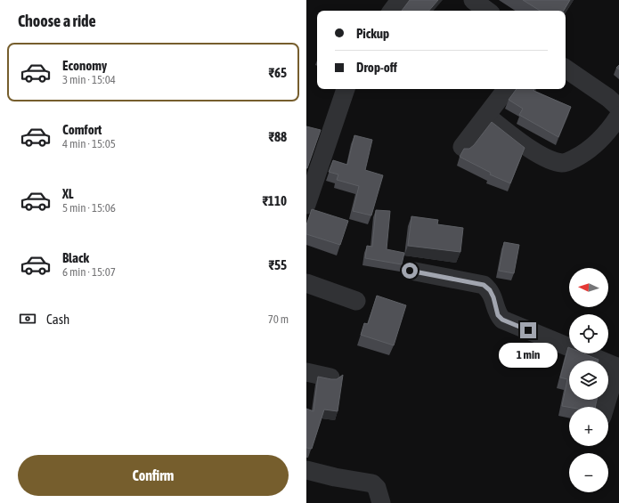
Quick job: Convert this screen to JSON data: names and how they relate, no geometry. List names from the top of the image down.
{
  "north": "left",
  "page": {
    "heading": "Choose a ride",
    "banner": ["Pickup", "Drop-off"],
    "list": [
      {
        "name": "Economy",
        "note": "3 min · 15:04",
        "value": "₹65"
      },
      {
        "name": "Comfort",
        "note": "4 min · 15:05",
        "value": "₹88"
      },
      {
        "name": "XL",
        "note": "5 min · 15:06",
        "value": "₹110"
      },
      {
        "name": "Black",
        "note": "6 min · 15:07",
        "value": "₹55"
      }
    ],
    "map_buttons": ["+", "−"],
    "pay": ["Cash", "70 m"],
    "bubble": "1 min",
    "buttons": "Confirm"
  }
}
